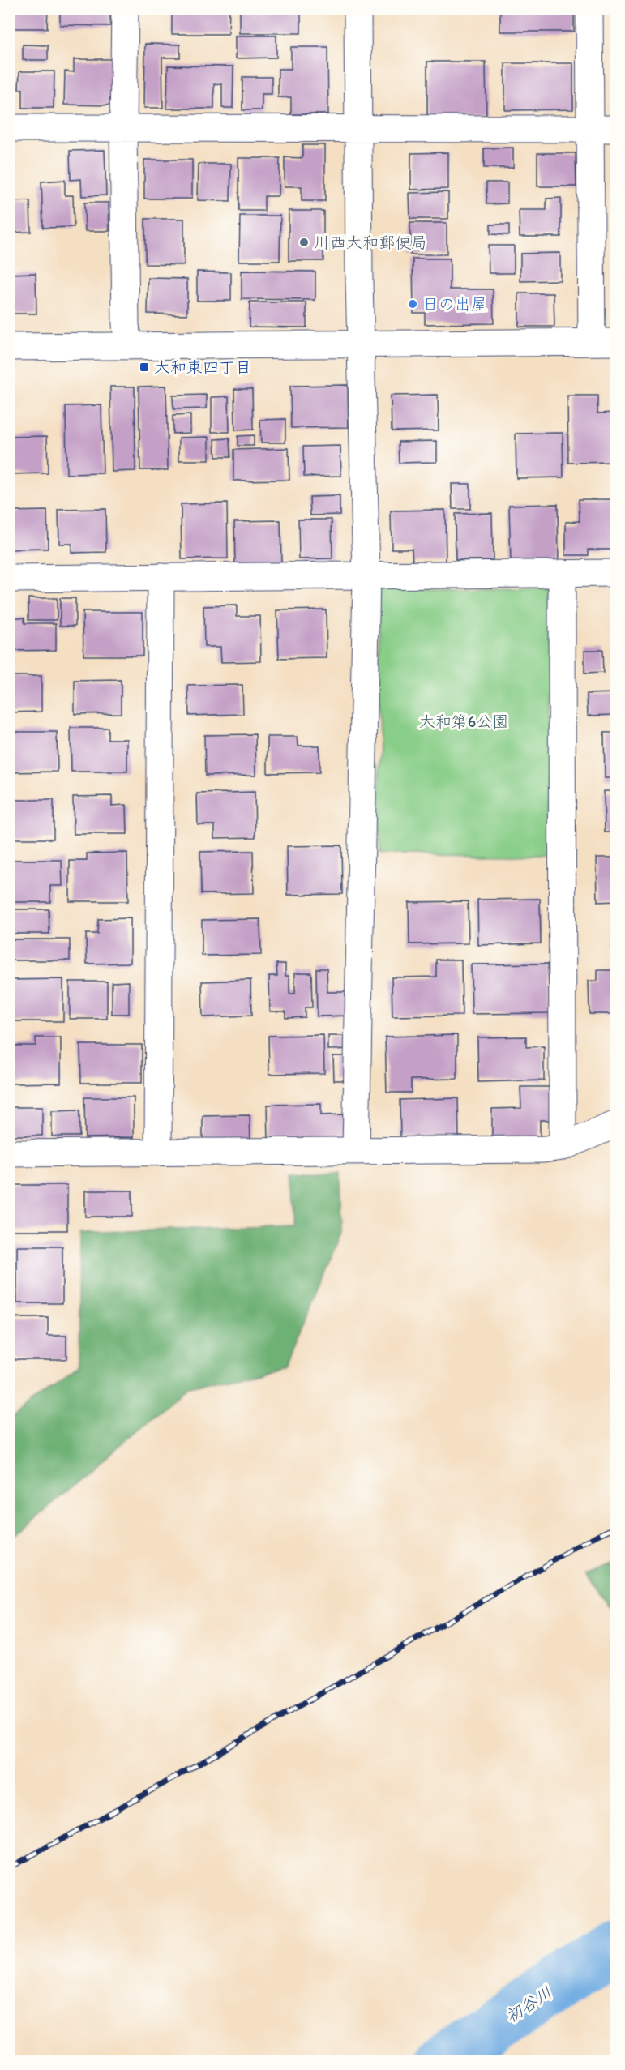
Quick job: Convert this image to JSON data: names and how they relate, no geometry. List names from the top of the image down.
{
  "water": ["初谷川"],
  "parks": ["大和第6公園"],
  "places": {
    "other": ["川西大和郵便局", "日の出屋"],
    "transit": ["大和東四丁目"]
  }
}
